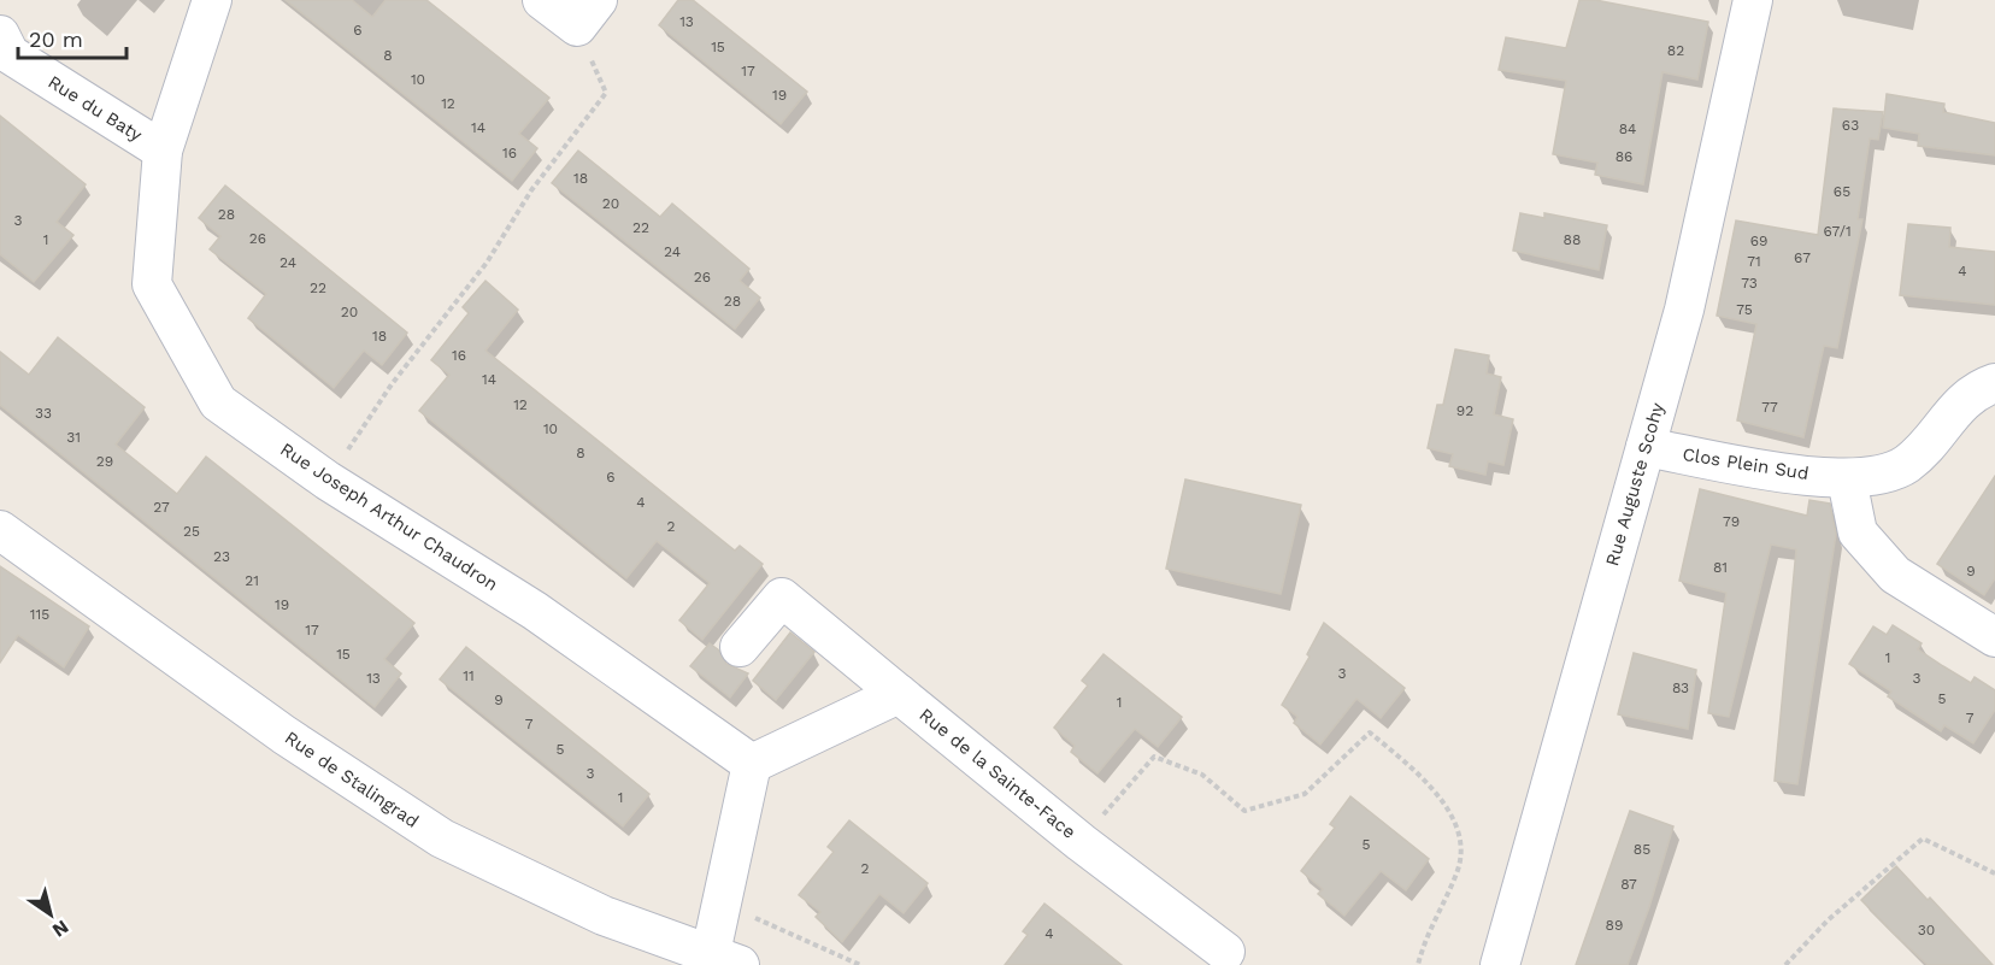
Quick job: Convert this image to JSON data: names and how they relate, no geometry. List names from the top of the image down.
{
  "streets": {
    "street": [
      "Rue du Baty",
      "Clos Plein Sud",
      "Rue Auguste Scohy",
      "Rue Joseph Arthur Chaudron",
      "Rue de la Sainte-Face",
      "Rue de Stalingrad"
    ]
  },
  "crossings": [
    ["Rue du Baty", "Rue Joseph Arthur Chaudron"],
    ["Clos Plein Sud", "Rue Auguste Scohy"]
  ],
  "house_numbers": [
    "13",
    "6",
    "15",
    "82",
    "8",
    "17",
    "10",
    "19",
    "12",
    "63",
    "14",
    "84",
    "16",
    "86",
    "18",
    "65",
    "20",
    "28",
    "3",
    "22",
    "67/1",
    "26",
    "1",
    "88",
    "69",
    "24",
    "67",
    "71",
    "24",
    "4",
    "26",
    "73",
    "22",
    "28",
    "75",
    "20",
    "18",
    "16",
    "14",
    "12",
    "77",
    "92",
    "33",
    "10",
    "31",
    "8",
    "29",
    "6",
    "4",
    "27",
    "79",
    "2",
    "25",
    "23",
    "81",
    "9",
    "21",
    "19",
    "115",
    "17",
    "15",
    "1",
    "3",
    "11",
    "13",
    "3",
    "83",
    "5",
    "9",
    "1",
    "7",
    "7",
    "5",
    "3",
    "1",
    "5",
    "85",
    "2",
    "87",
    "89",
    "30",
    "4"
  ],
  "scale_bar": "20 m",
  "north": "bottom right"
}
